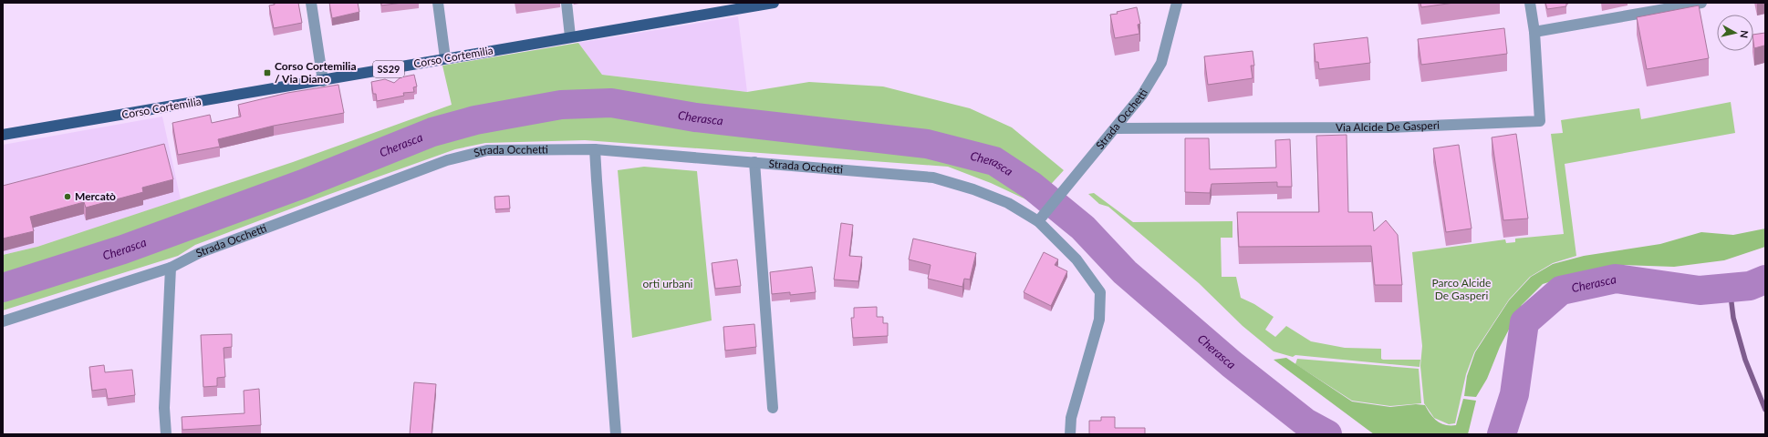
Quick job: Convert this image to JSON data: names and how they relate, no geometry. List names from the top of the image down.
{
  "streets": {
    "main road": ["Corso Cortemilia", "SS29"],
    "street": ["Strada Occhetti", "Via Alcide De Gasperi"]
  },
  "crossings": [
    ["Strada Occhetti", "Via Alcide De Gasperi"]
  ],
  "water": ["Cherasca"],
  "parks": ["Parco Alcide De Gasperi", "orti urbani"],
  "places": {
    "transit": ["Corso Cortemilia / Via Diano"],
    "other": ["Mercatò"]
  },
  "north": "right"
}
